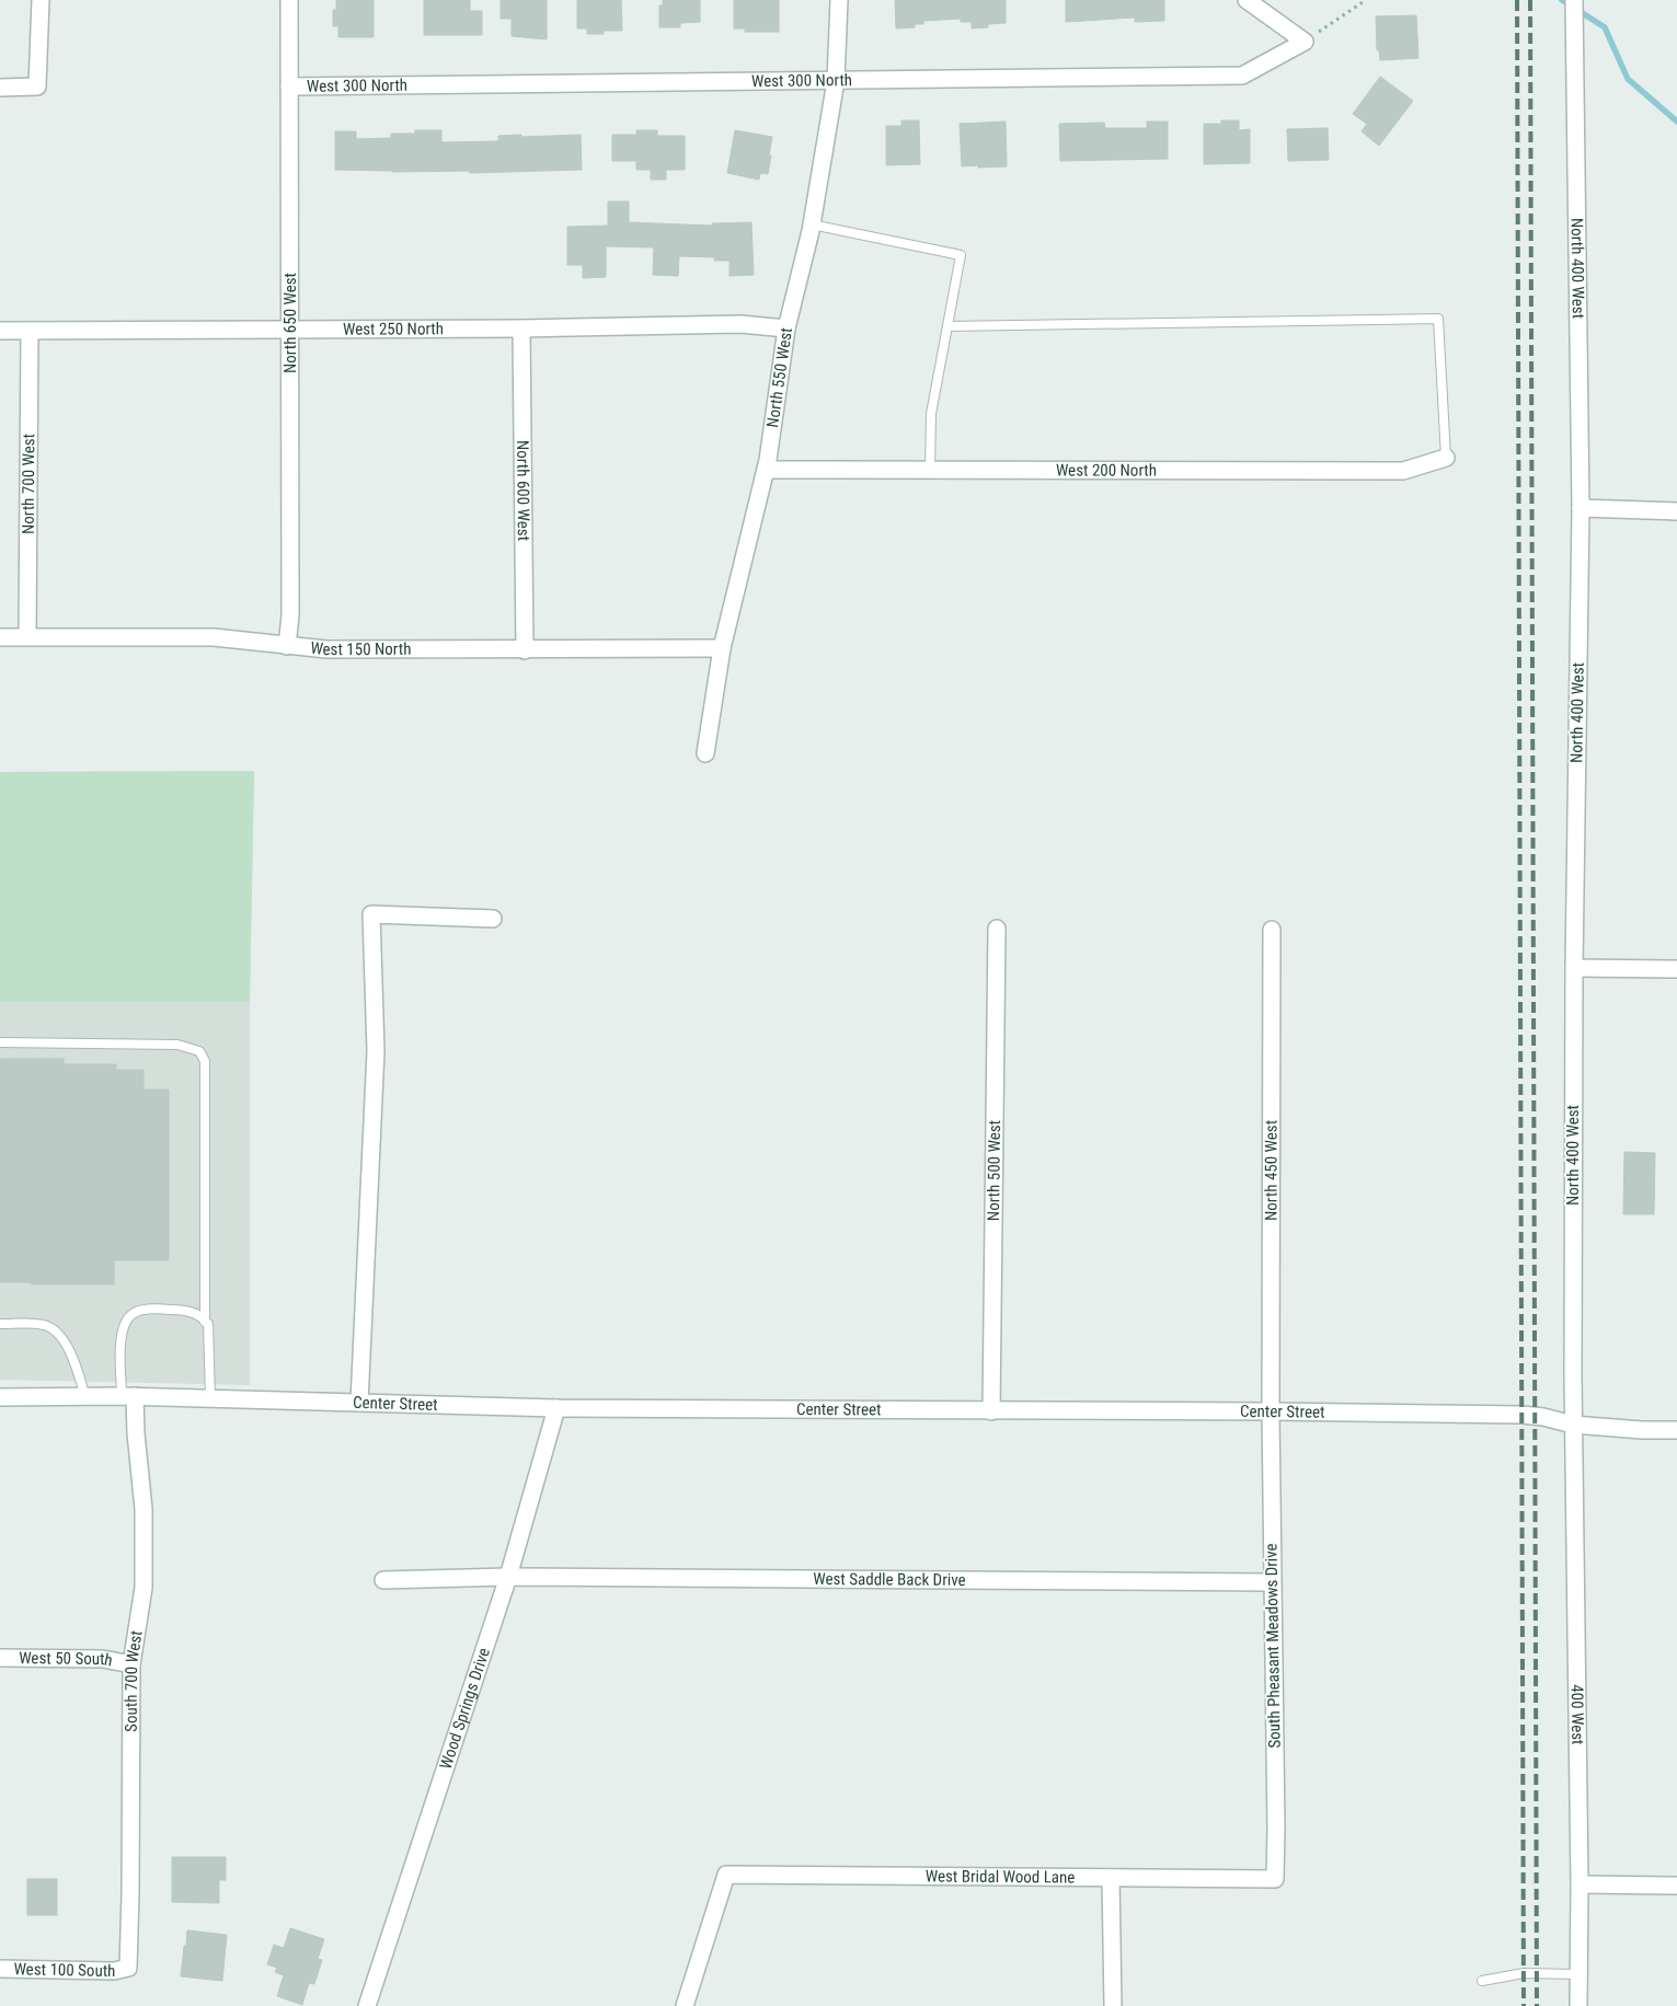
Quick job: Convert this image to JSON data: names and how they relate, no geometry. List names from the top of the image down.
{
  "streets": {
    "street": [
      "West 300 North",
      "North 400 West",
      "North 650 West",
      "West 250 North",
      "North 550 West",
      "West 200 North",
      "North 700 West",
      "North 600 West",
      "West 150 North",
      "North 500 West",
      "North 450 West",
      "Center Street",
      "West Saddle Back Drive",
      "South Pheasant Meadows Drive",
      "West 50 South",
      "South 700 West",
      "Wood Springs Drive",
      "400 West",
      "West Bridal Wood Lane",
      "West 100 South"
    ]
  },
  "crossings": [
    ["West 300 North", "North 650 West"],
    ["West 300 North", "North 550 West"],
    ["North 400 West", "Center Street"],
    ["North 400 West", "400 West"],
    ["North 650 West", "West 250 North"],
    ["North 650 West", "West 150 North"],
    ["West 250 North", "North 550 West"],
    ["West 250 North", "North 700 West"],
    ["West 250 North", "North 600 West"],
    ["North 550 West", "West 200 North"],
    ["North 550 West", "West 150 North"],
    ["North 700 West", "West 150 North"],
    ["North 600 West", "West 150 North"],
    ["North 500 West", "Center Street"],
    ["North 450 West", "Center Street"],
    ["North 450 West", "South Pheasant Meadows Drive"],
    ["Center Street", "South Pheasant Meadows Drive"],
    ["Center Street", "South 700 West"],
    ["Center Street", "Wood Springs Drive"],
    ["Center Street", "400 West"],
    ["West Saddle Back Drive", "South Pheasant Meadows Drive"],
    ["West Saddle Back Drive", "Wood Springs Drive"],
    ["South Pheasant Meadows Drive", "West Bridal Wood Lane"],
    ["West 50 South", "South 700 West"],
    ["South 700 West", "West 100 South"]
  ]
}
